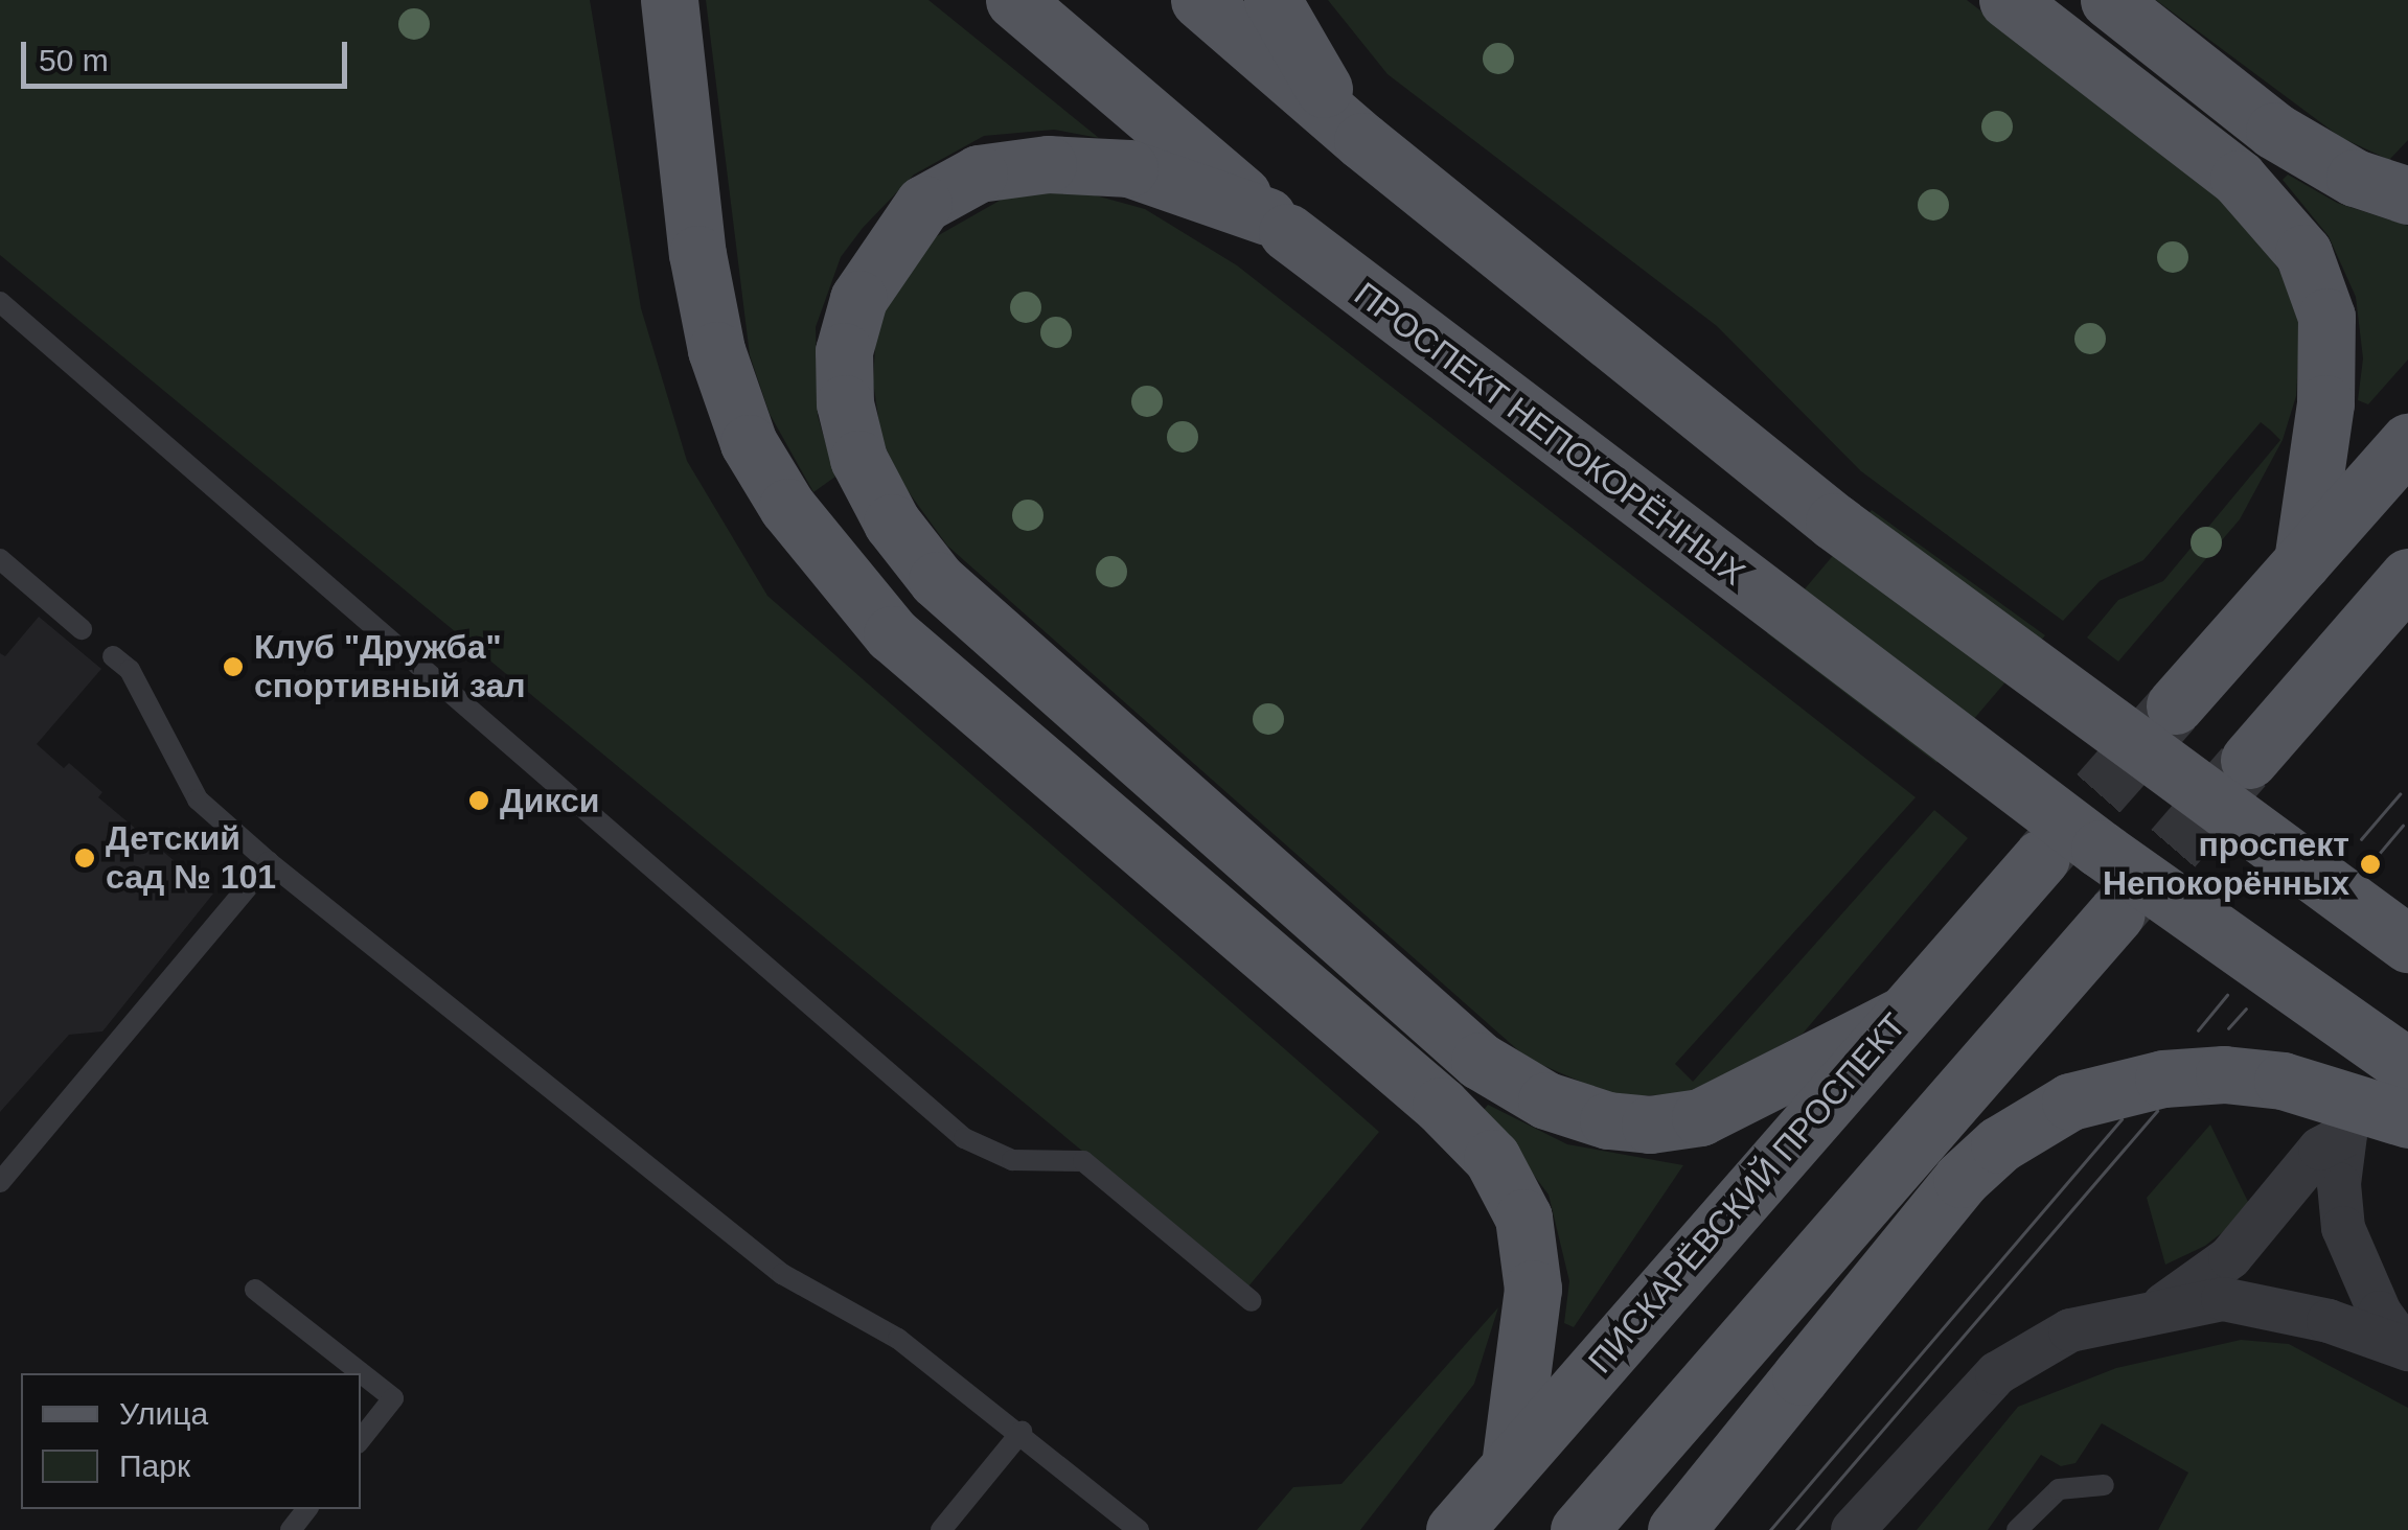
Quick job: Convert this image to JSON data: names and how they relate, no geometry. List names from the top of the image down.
{
  "streets": {
    "main road": ["ПРОСПЕКТ НЕПОКОРЁННЫХ", "ПИСКАРЁВСКИЙ ПРОСПЕКТ"]
  },
  "places": [
    "Клуб \"Дружба\" спортивный зал",
    "Дикси",
    "Детский сад № 101",
    "проспект Непокорённых"
  ],
  "legend": ["Улица", "Парк"],
  "scale_bar": "50 m"
}
